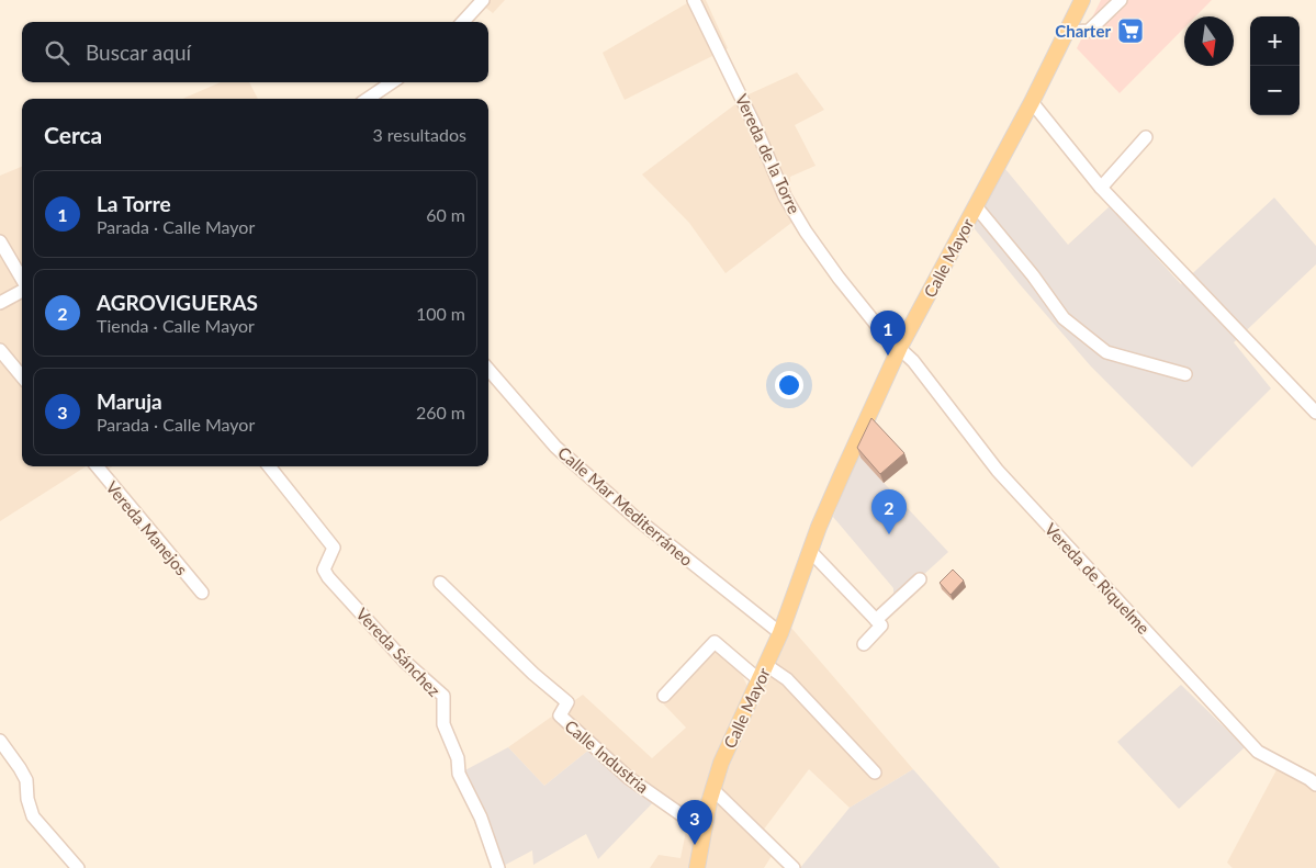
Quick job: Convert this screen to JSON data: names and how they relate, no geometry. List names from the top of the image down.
{
  "streets": {
    "main road": ["Calle Mayor"],
    "street": [
      "Vereda de la Torre",
      "Calle Mar Mediterráneo",
      "Vereda Manejos",
      "Vereda de Riquelme",
      "Vereda Sánchez",
      "Calle Industria"
    ]
  },
  "crossings": [
    ["Vereda de la Torre", "Calle Mayor"],
    ["Vereda de la Torre", "Vereda de Riquelme"],
    ["Calle Mayor", "Calle Mar Mediterráneo"],
    ["Calle Mayor", "Vereda de Riquelme"],
    ["Calle Mayor", "Calle Industria"]
  ],
  "places": {
    "supermarket": ["Charter"]
  },
  "north": "bottom",
  "page": {
    "map_buttons": ["+", "−"],
    "search": "Buscar aquí",
    "heading": ["Cerca", "3 resultados"],
    "list": [
      {
        "mark": "1",
        "name": "La Torre",
        "note": "Parada · Calle Mayor",
        "value": "60 m"
      },
      {
        "mark": "2",
        "name": "AGROVIGUERAS",
        "note": "Tienda · Calle Mayor",
        "value": "100 m"
      },
      {
        "mark": "3",
        "name": "Maruja",
        "note": "Parada · Calle Mayor",
        "value": "260 m"
      }
    ],
    "pins": ["1", "2", "3"]
  }
}
